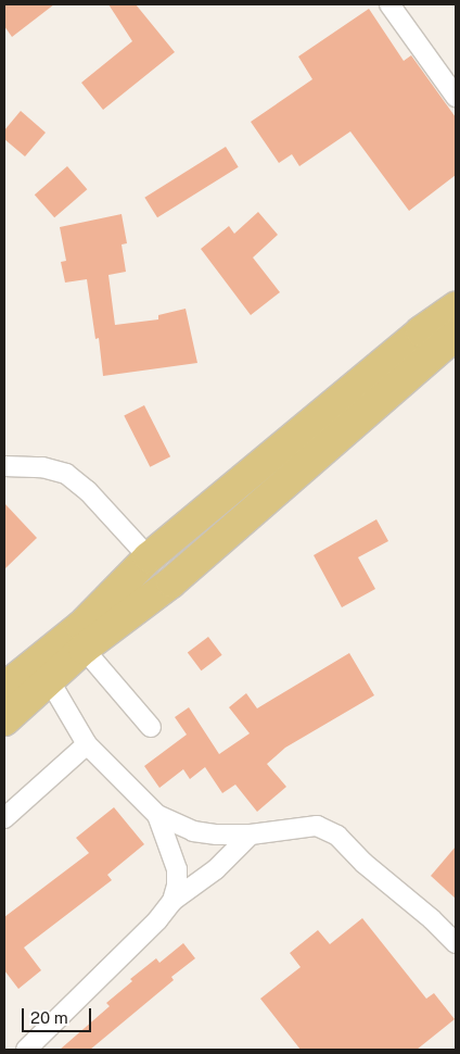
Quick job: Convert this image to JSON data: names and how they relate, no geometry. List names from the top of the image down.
{
  "scale_bar": "20 m"
}
